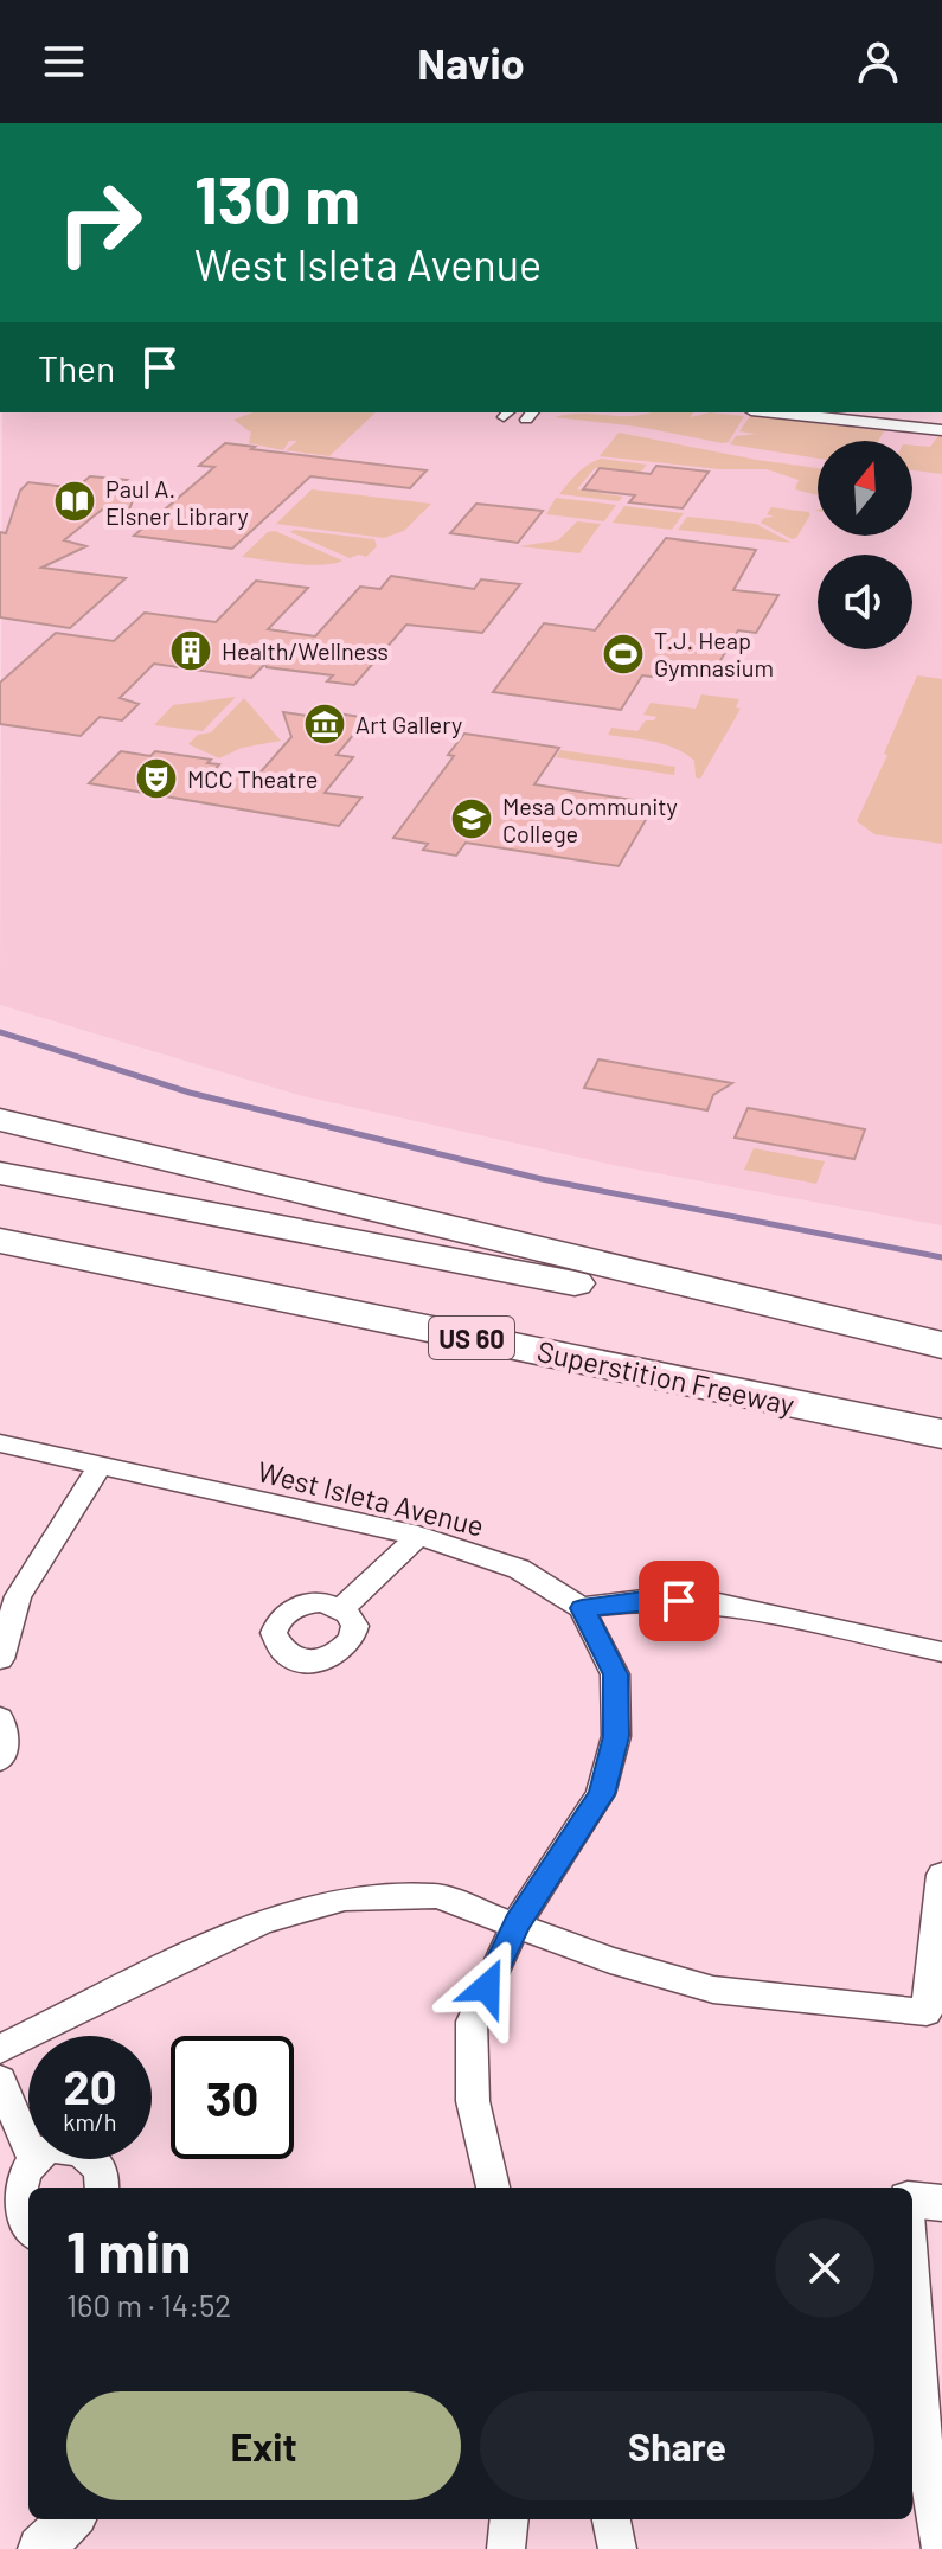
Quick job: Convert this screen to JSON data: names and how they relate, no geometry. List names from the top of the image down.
{
  "streets": {
    "highway": ["US 60", "Superstition Freeway"],
    "street": ["West Isleta Avenue"]
  },
  "places": {
    "library": ["Paul A. Elsner Library"],
    "building": ["Health/Wellness"],
    "sports": ["T.J. Heap Gymnasium"],
    "museum": ["Art Gallery"],
    "theatre": ["MCC Theatre"],
    "school or university": ["Mesa Community College"]
  },
  "north": "top",
  "page": {
    "header": "Navio",
    "turn": ["130 m", "West Isleta Avenue"],
    "then": "Then",
    "speed": "20 km/h",
    "limit": "30",
    "heading": ["1 min", "160 m · 14:52"],
    "buttons": ["Exit", "Share"]
  }
}
